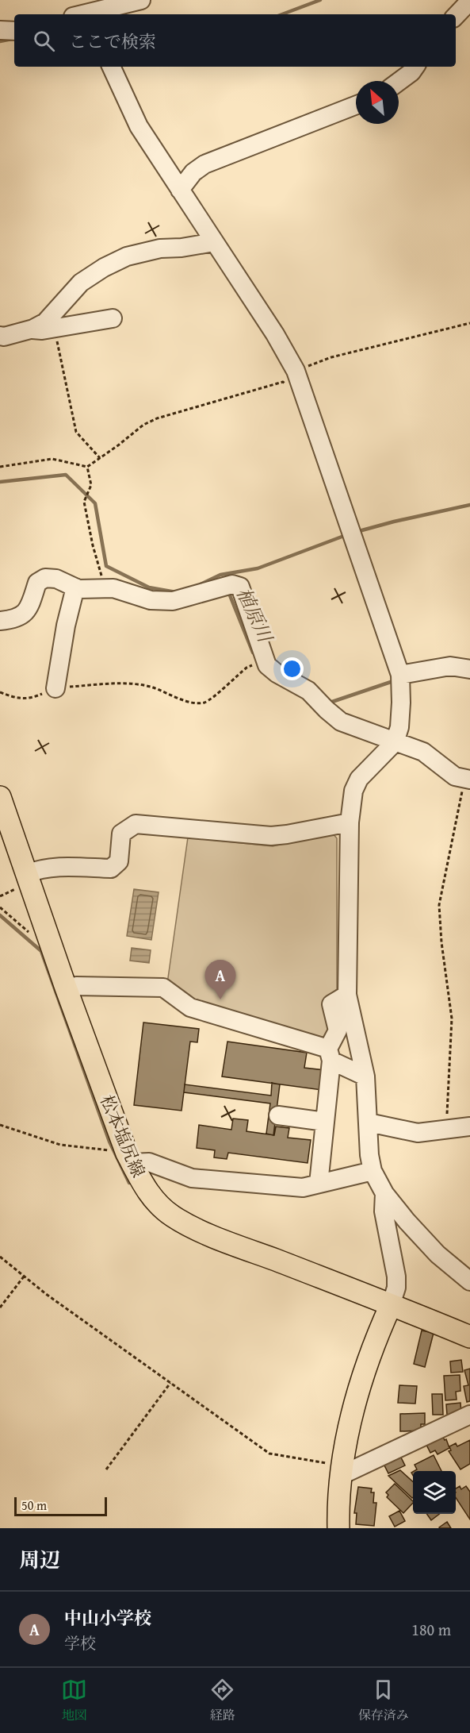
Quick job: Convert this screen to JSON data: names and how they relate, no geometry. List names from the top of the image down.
{
  "streets": {
    "main road": ["松本塩尻線"]
  },
  "water": ["植原川"],
  "scale_bar": "50 m",
  "north": "top left",
  "page": {
    "search": "ここで検索",
    "pins": "A",
    "scale": "50 m",
    "heading": "周辺",
    "list": [
      {
        "mark": "A",
        "name": "中山小学校",
        "note": "学校",
        "value": "180 m"
      }
    ],
    "nav": ["地図", "経路", "保存済み"]
  }
}
